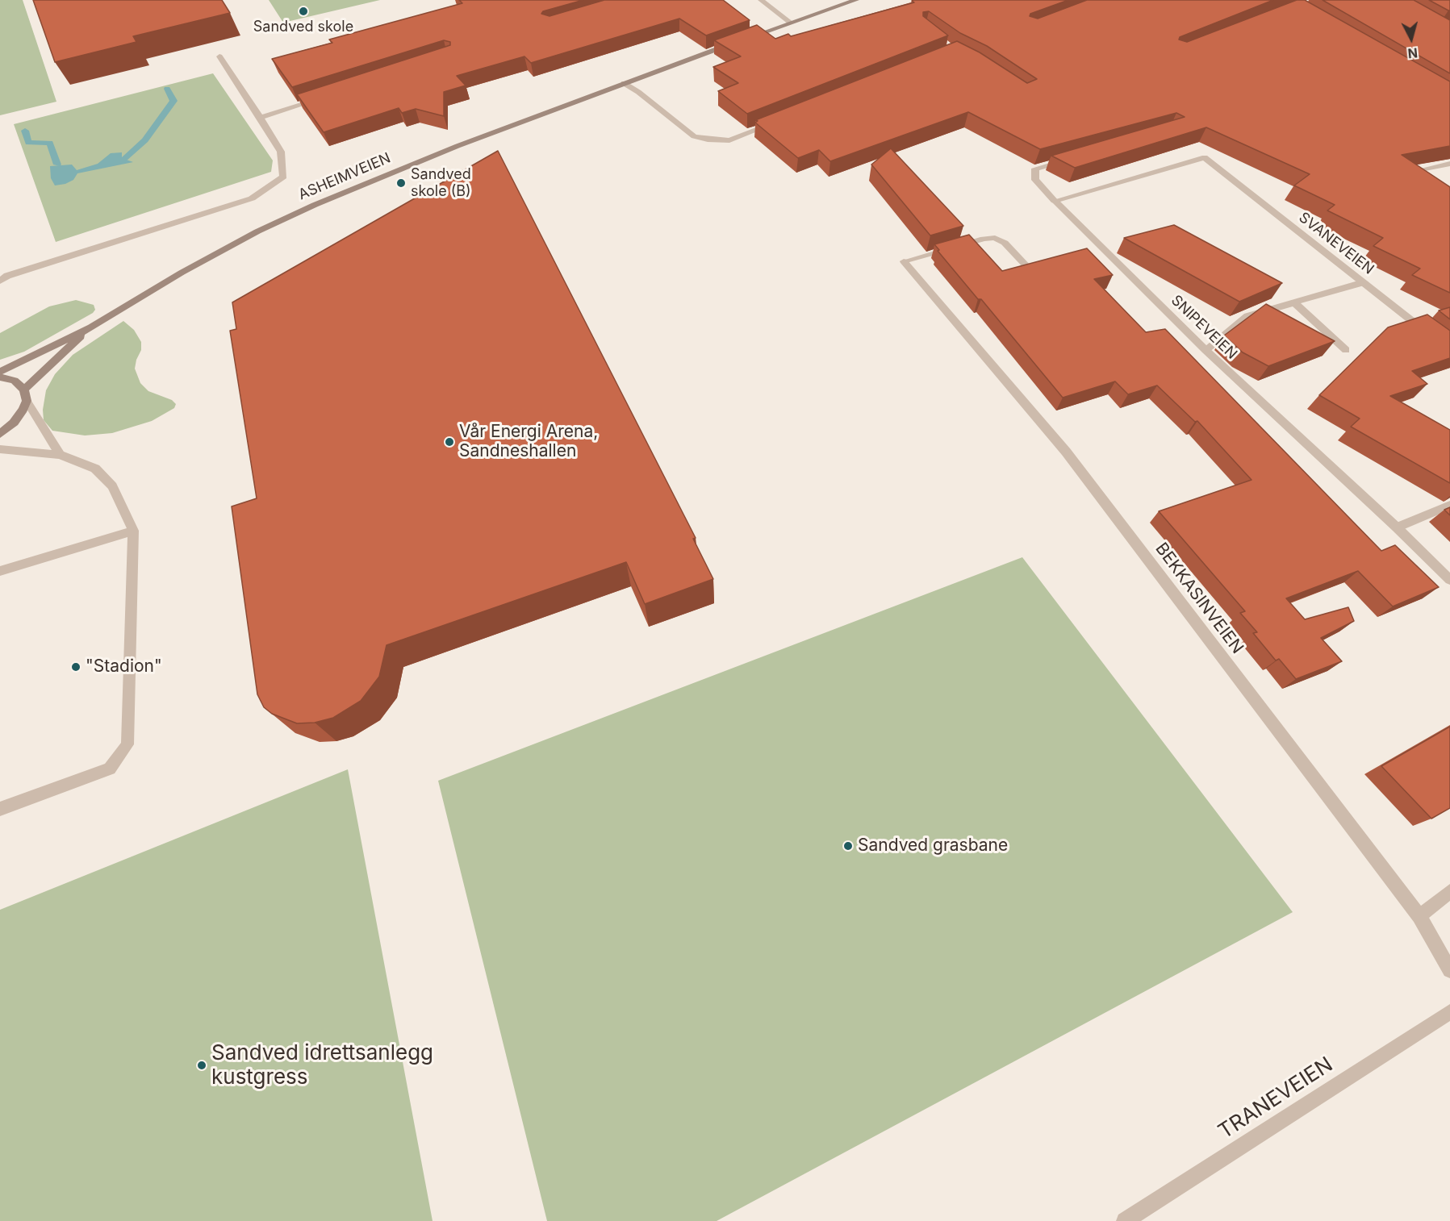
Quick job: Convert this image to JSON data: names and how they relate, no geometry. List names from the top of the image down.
{
  "streets": {
    "main road": ["ASHEIMVEIEN"],
    "street": [
      "SVANEVEIEN",
      "SNIPEVEIEN",
      "BEKKASINVEIEN",
      "TRANEVEIEN"
    ]
  },
  "crossings": [
    ["SVANEVEIEN", "SNIPEVEIEN"]
  ],
  "places": [
    "Sandved skole",
    "Sandved skole (B)",
    "Vår Energi Arena, Sandneshallen",
    "\"Stadion\"",
    "Sandved grasbane",
    "Sandved idrettsanlegg kustgress"
  ],
  "north": "bottom"
}
